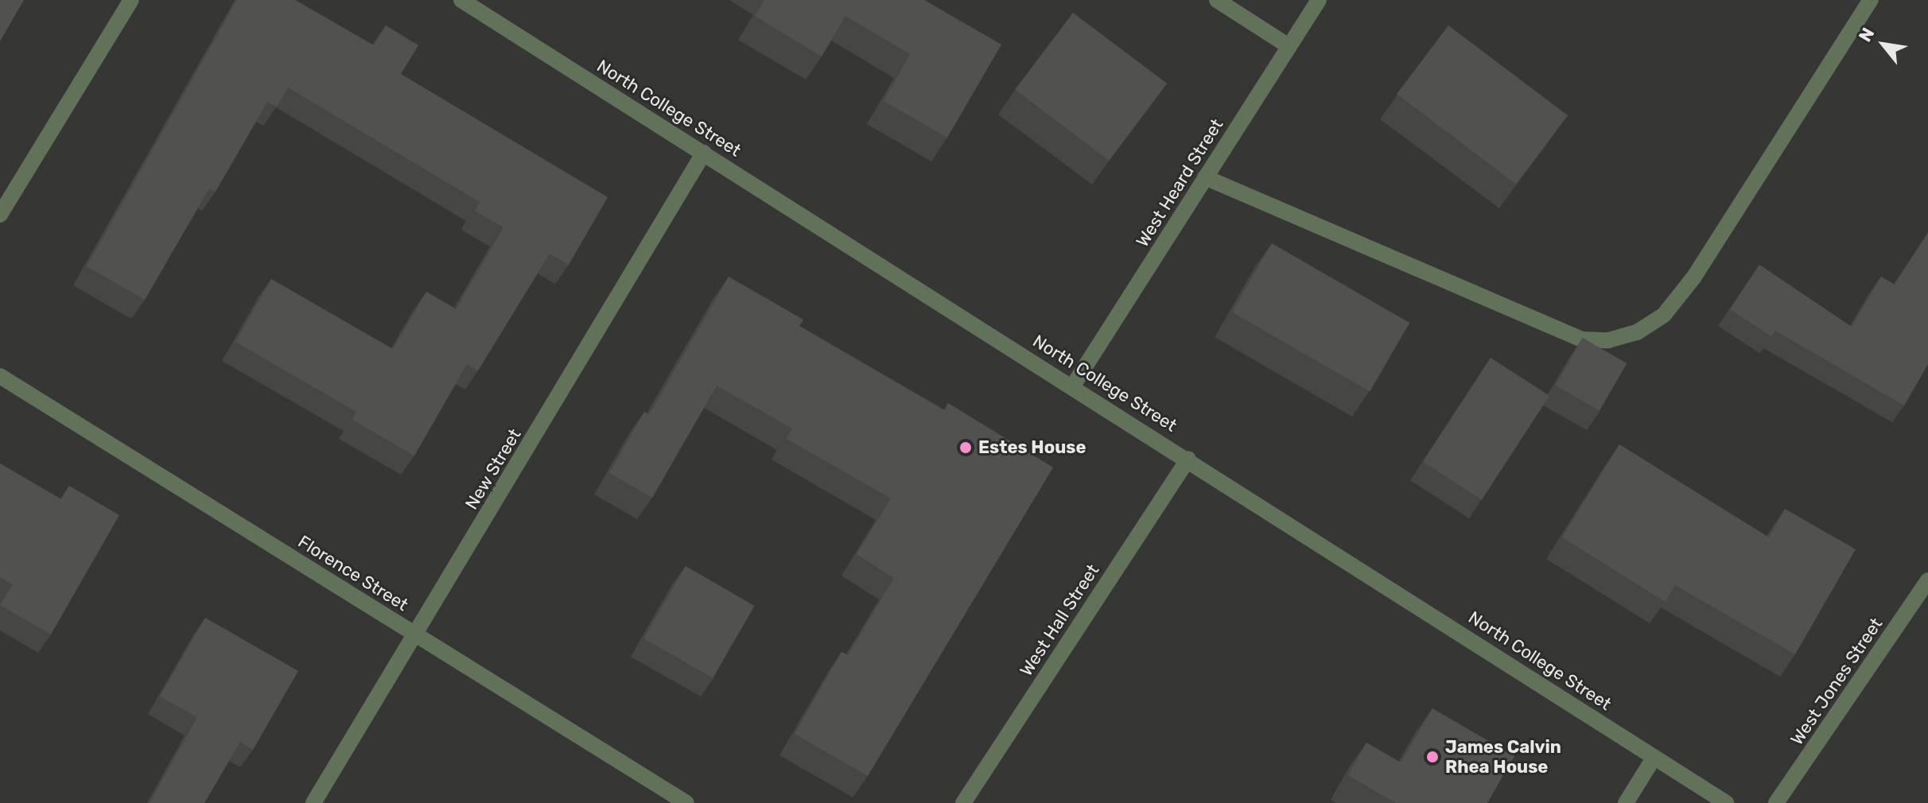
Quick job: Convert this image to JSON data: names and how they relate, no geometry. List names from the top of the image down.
{
  "streets": {
    "street": [
      "North College Street",
      "West Heard Street",
      "New Street",
      "Florence Street",
      "West Hall Street",
      "West Jones Street"
    ]
  },
  "crossings": [
    ["North College Street", "West Heard Street"],
    ["North College Street", "New Street"],
    ["North College Street", "West Hall Street"],
    ["New Street", "Florence Street"]
  ],
  "places": ["Estes House", "James Calvin Rhea House"],
  "north": "top left"
}
